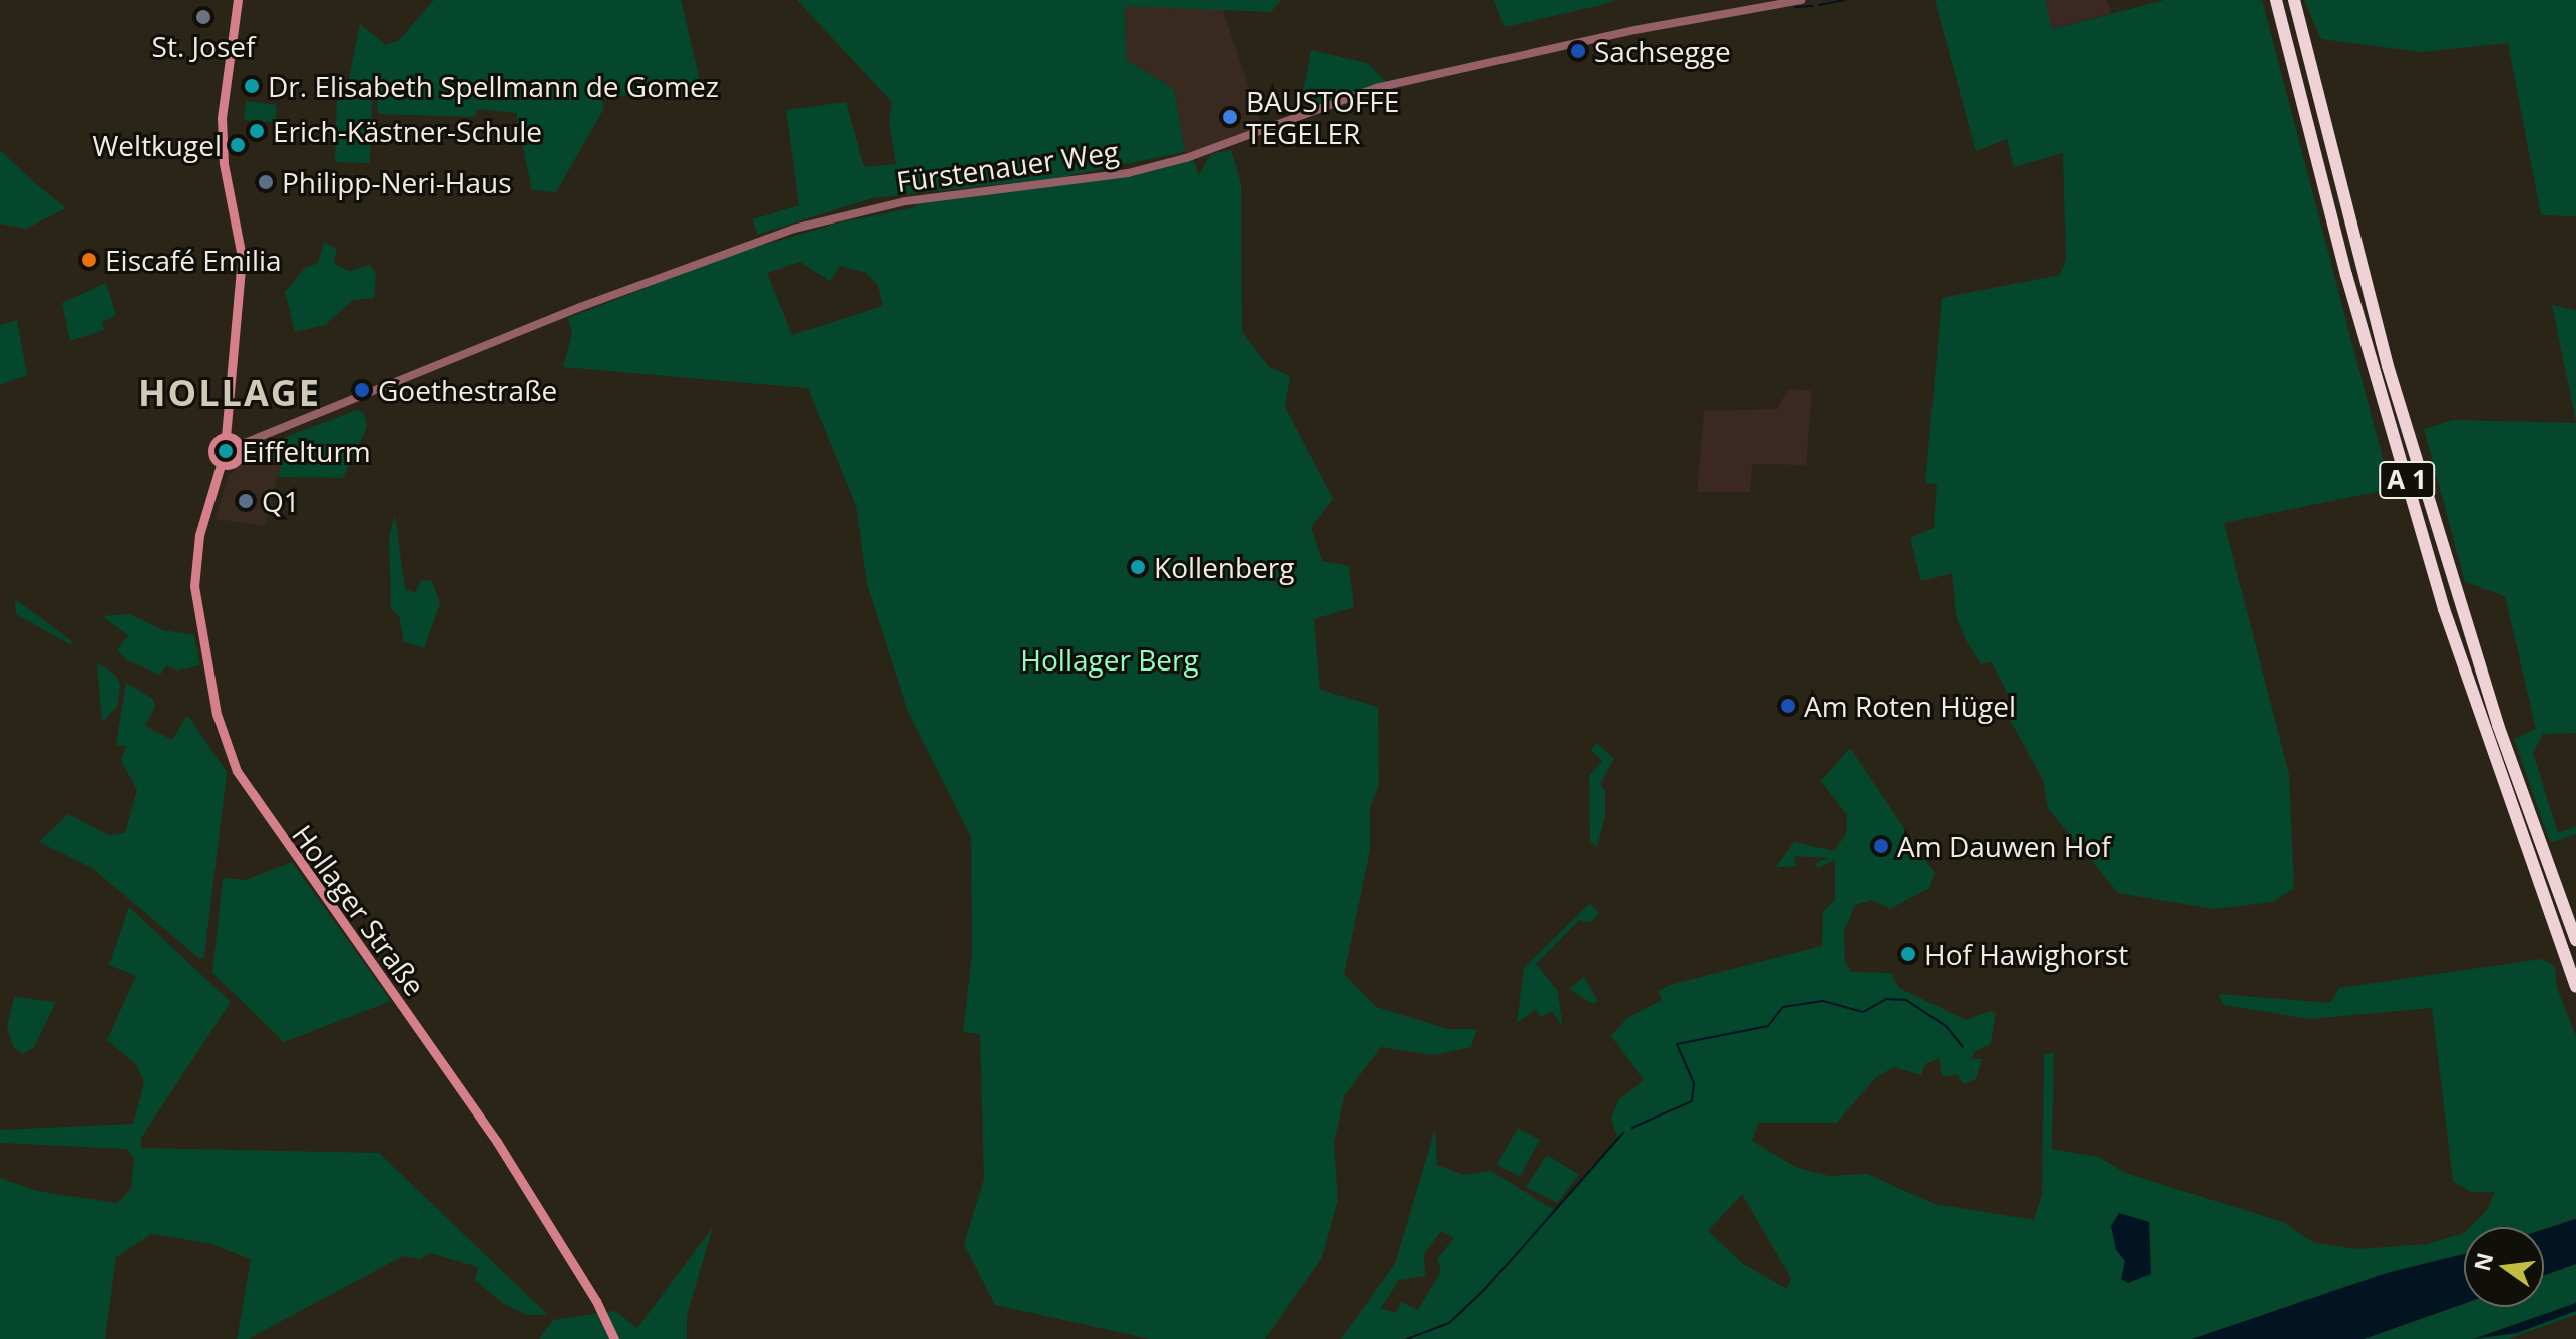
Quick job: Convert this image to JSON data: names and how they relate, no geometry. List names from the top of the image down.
{
  "streets": {
    "highway": ["A 1"],
    "main road": ["Hollager Straße"],
    "street": ["Fürstenauer Weg"]
  },
  "crossings": [
    ["Fürstenauer Weg", "Hollager Straße"]
  ],
  "districts": ["HOLLAGE"],
  "parks": ["Hollager Berg"],
  "places": [
    "St. Josef",
    "Sachsegge",
    "Dr. Elisabeth Spellmann de Gomez",
    "BAUSTOFFE TEGELER",
    "Erich-Kästner-Schule",
    "Weltkugel",
    "Philipp-Neri-Haus",
    "Eiscafé Emilia",
    "Goethestraße",
    "Eiffelturm",
    "Q1",
    "Kollenberg",
    "Am Roten Hügel",
    "Am Dauwen Hof",
    "Hof Hawighorst"
  ],
  "north": "left"
}
